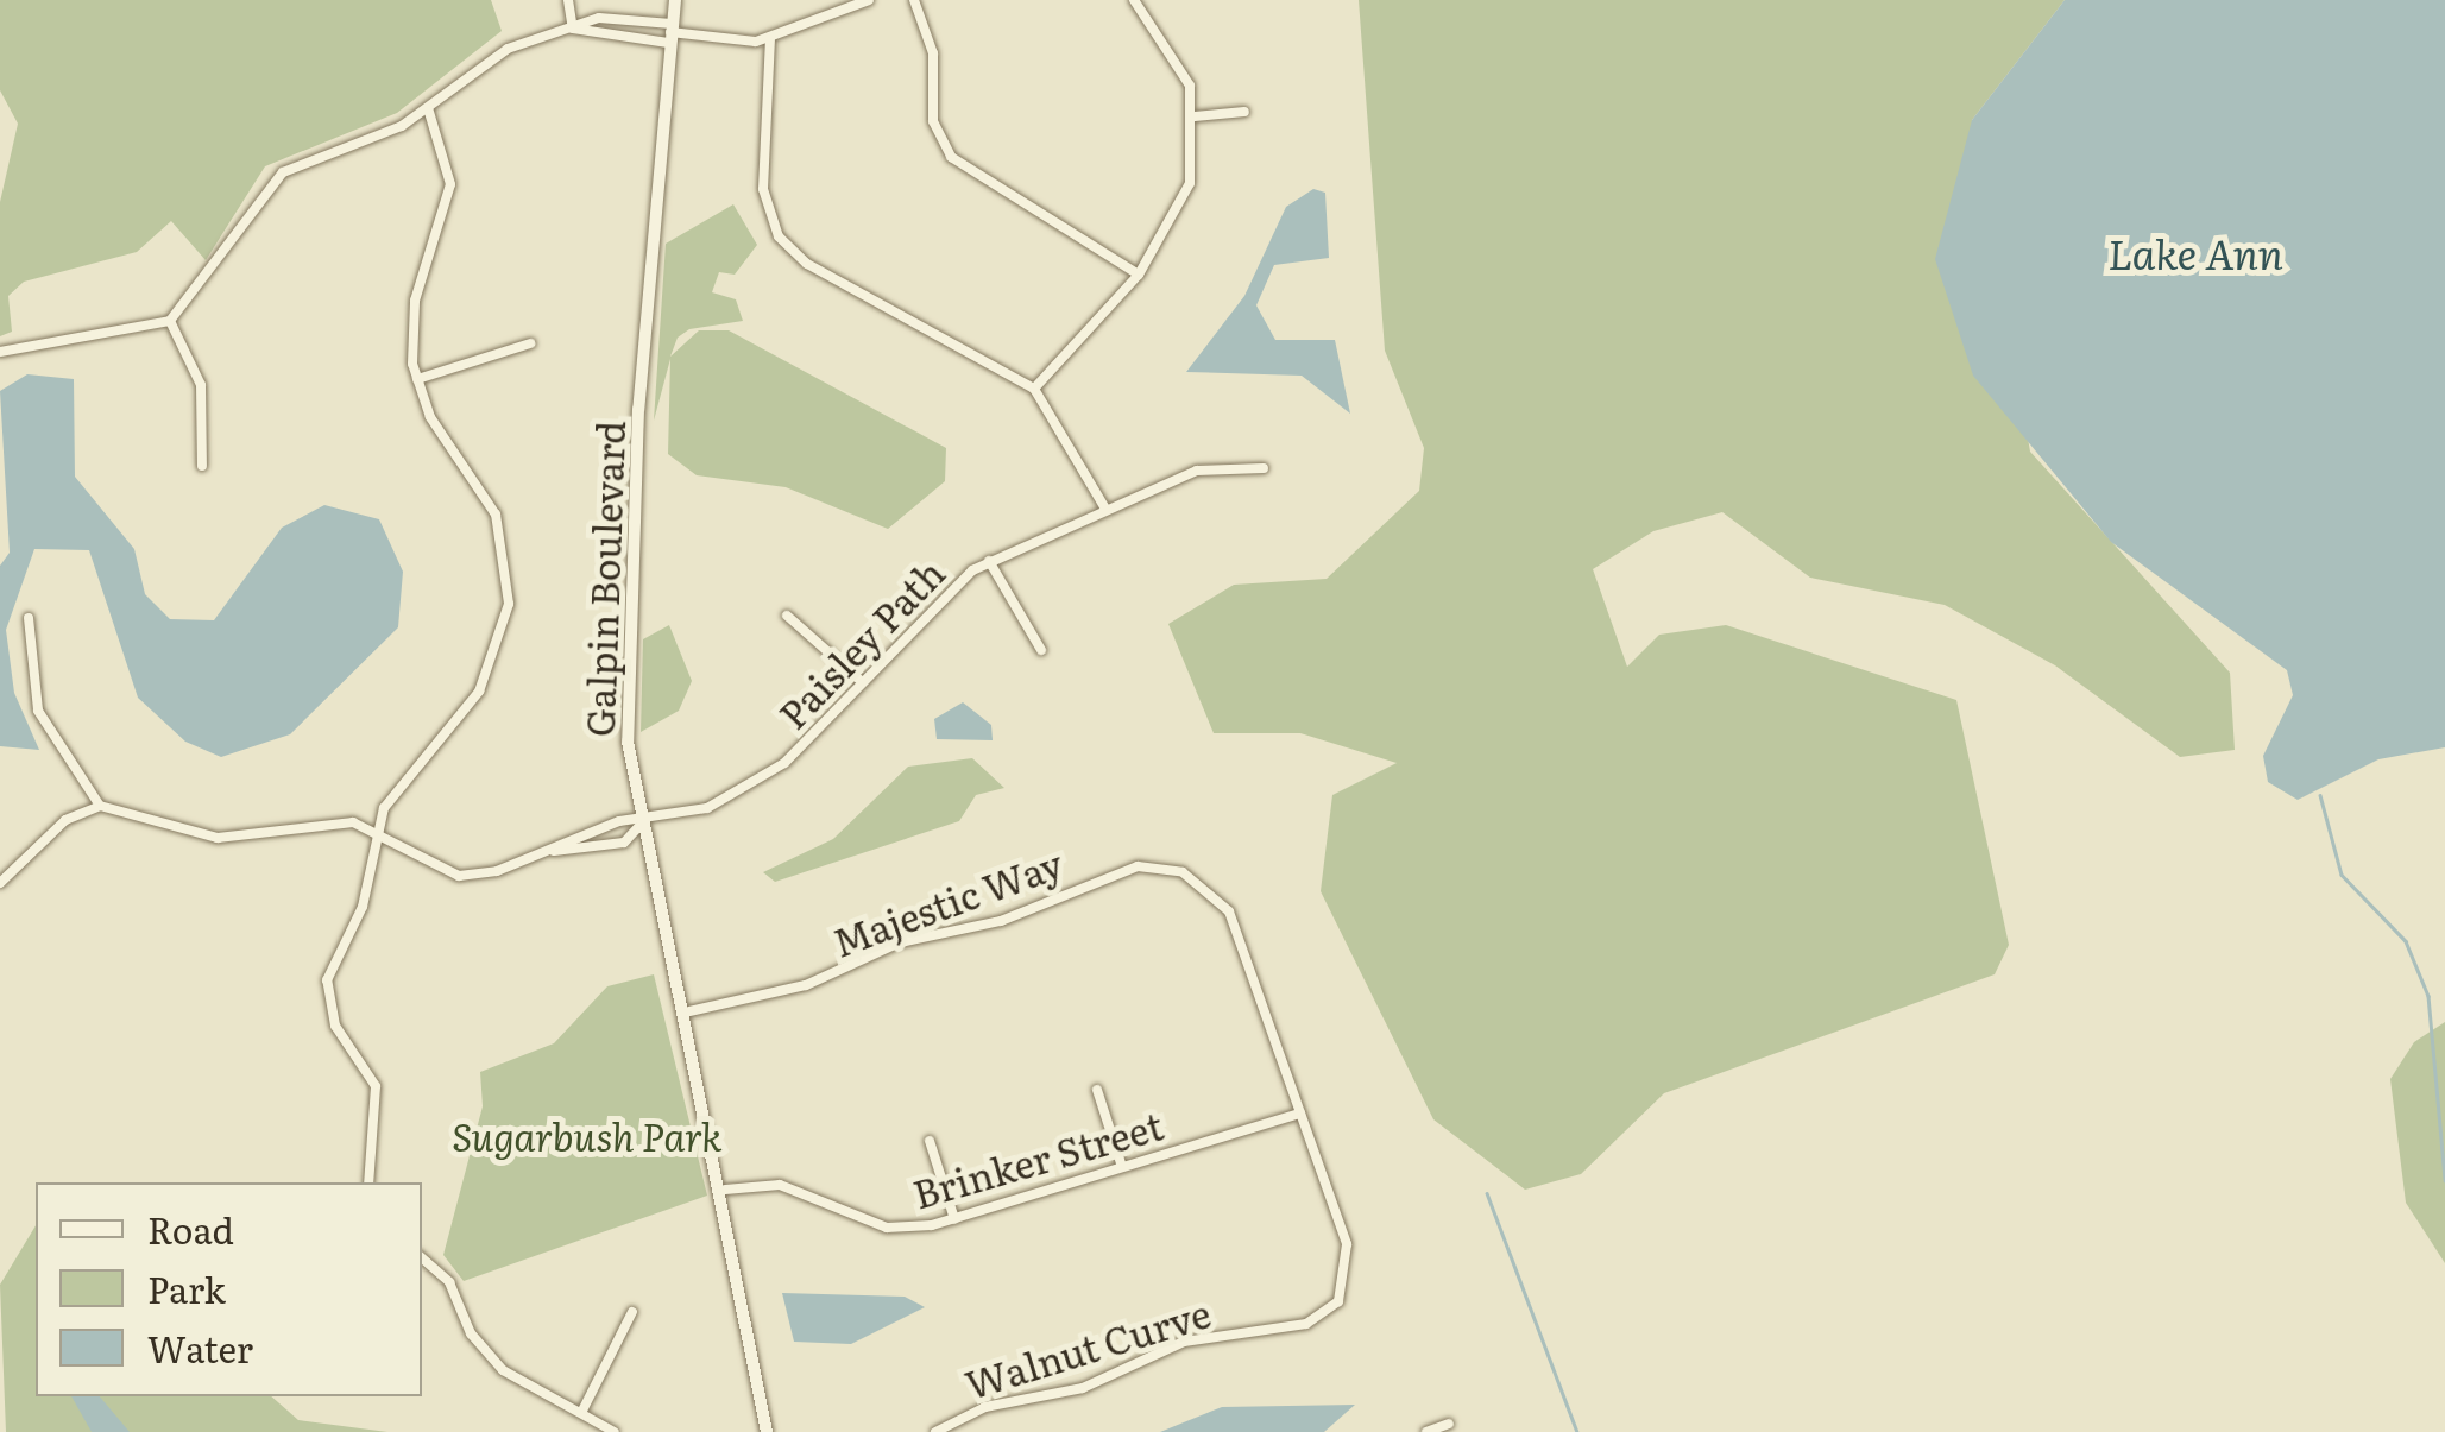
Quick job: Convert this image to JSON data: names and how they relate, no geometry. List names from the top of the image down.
{
  "streets": {
    "street": [
      "Galpin Boulevard",
      "Paisley Path",
      "Majestic Way",
      "Brinker Street",
      "Walnut Curve"
    ]
  },
  "crossings": [
    ["Galpin Boulevard", "Paisley Path"],
    ["Galpin Boulevard", "Majestic Way"],
    ["Galpin Boulevard", "Brinker Street"],
    ["Majestic Way", "Brinker Street"],
    ["Majestic Way", "Walnut Curve"],
    ["Brinker Street", "Walnut Curve"]
  ],
  "water": ["Lake Ann"],
  "parks": ["Sugarbush Park"],
  "legend": ["Road", "Park", "Water"]
}
